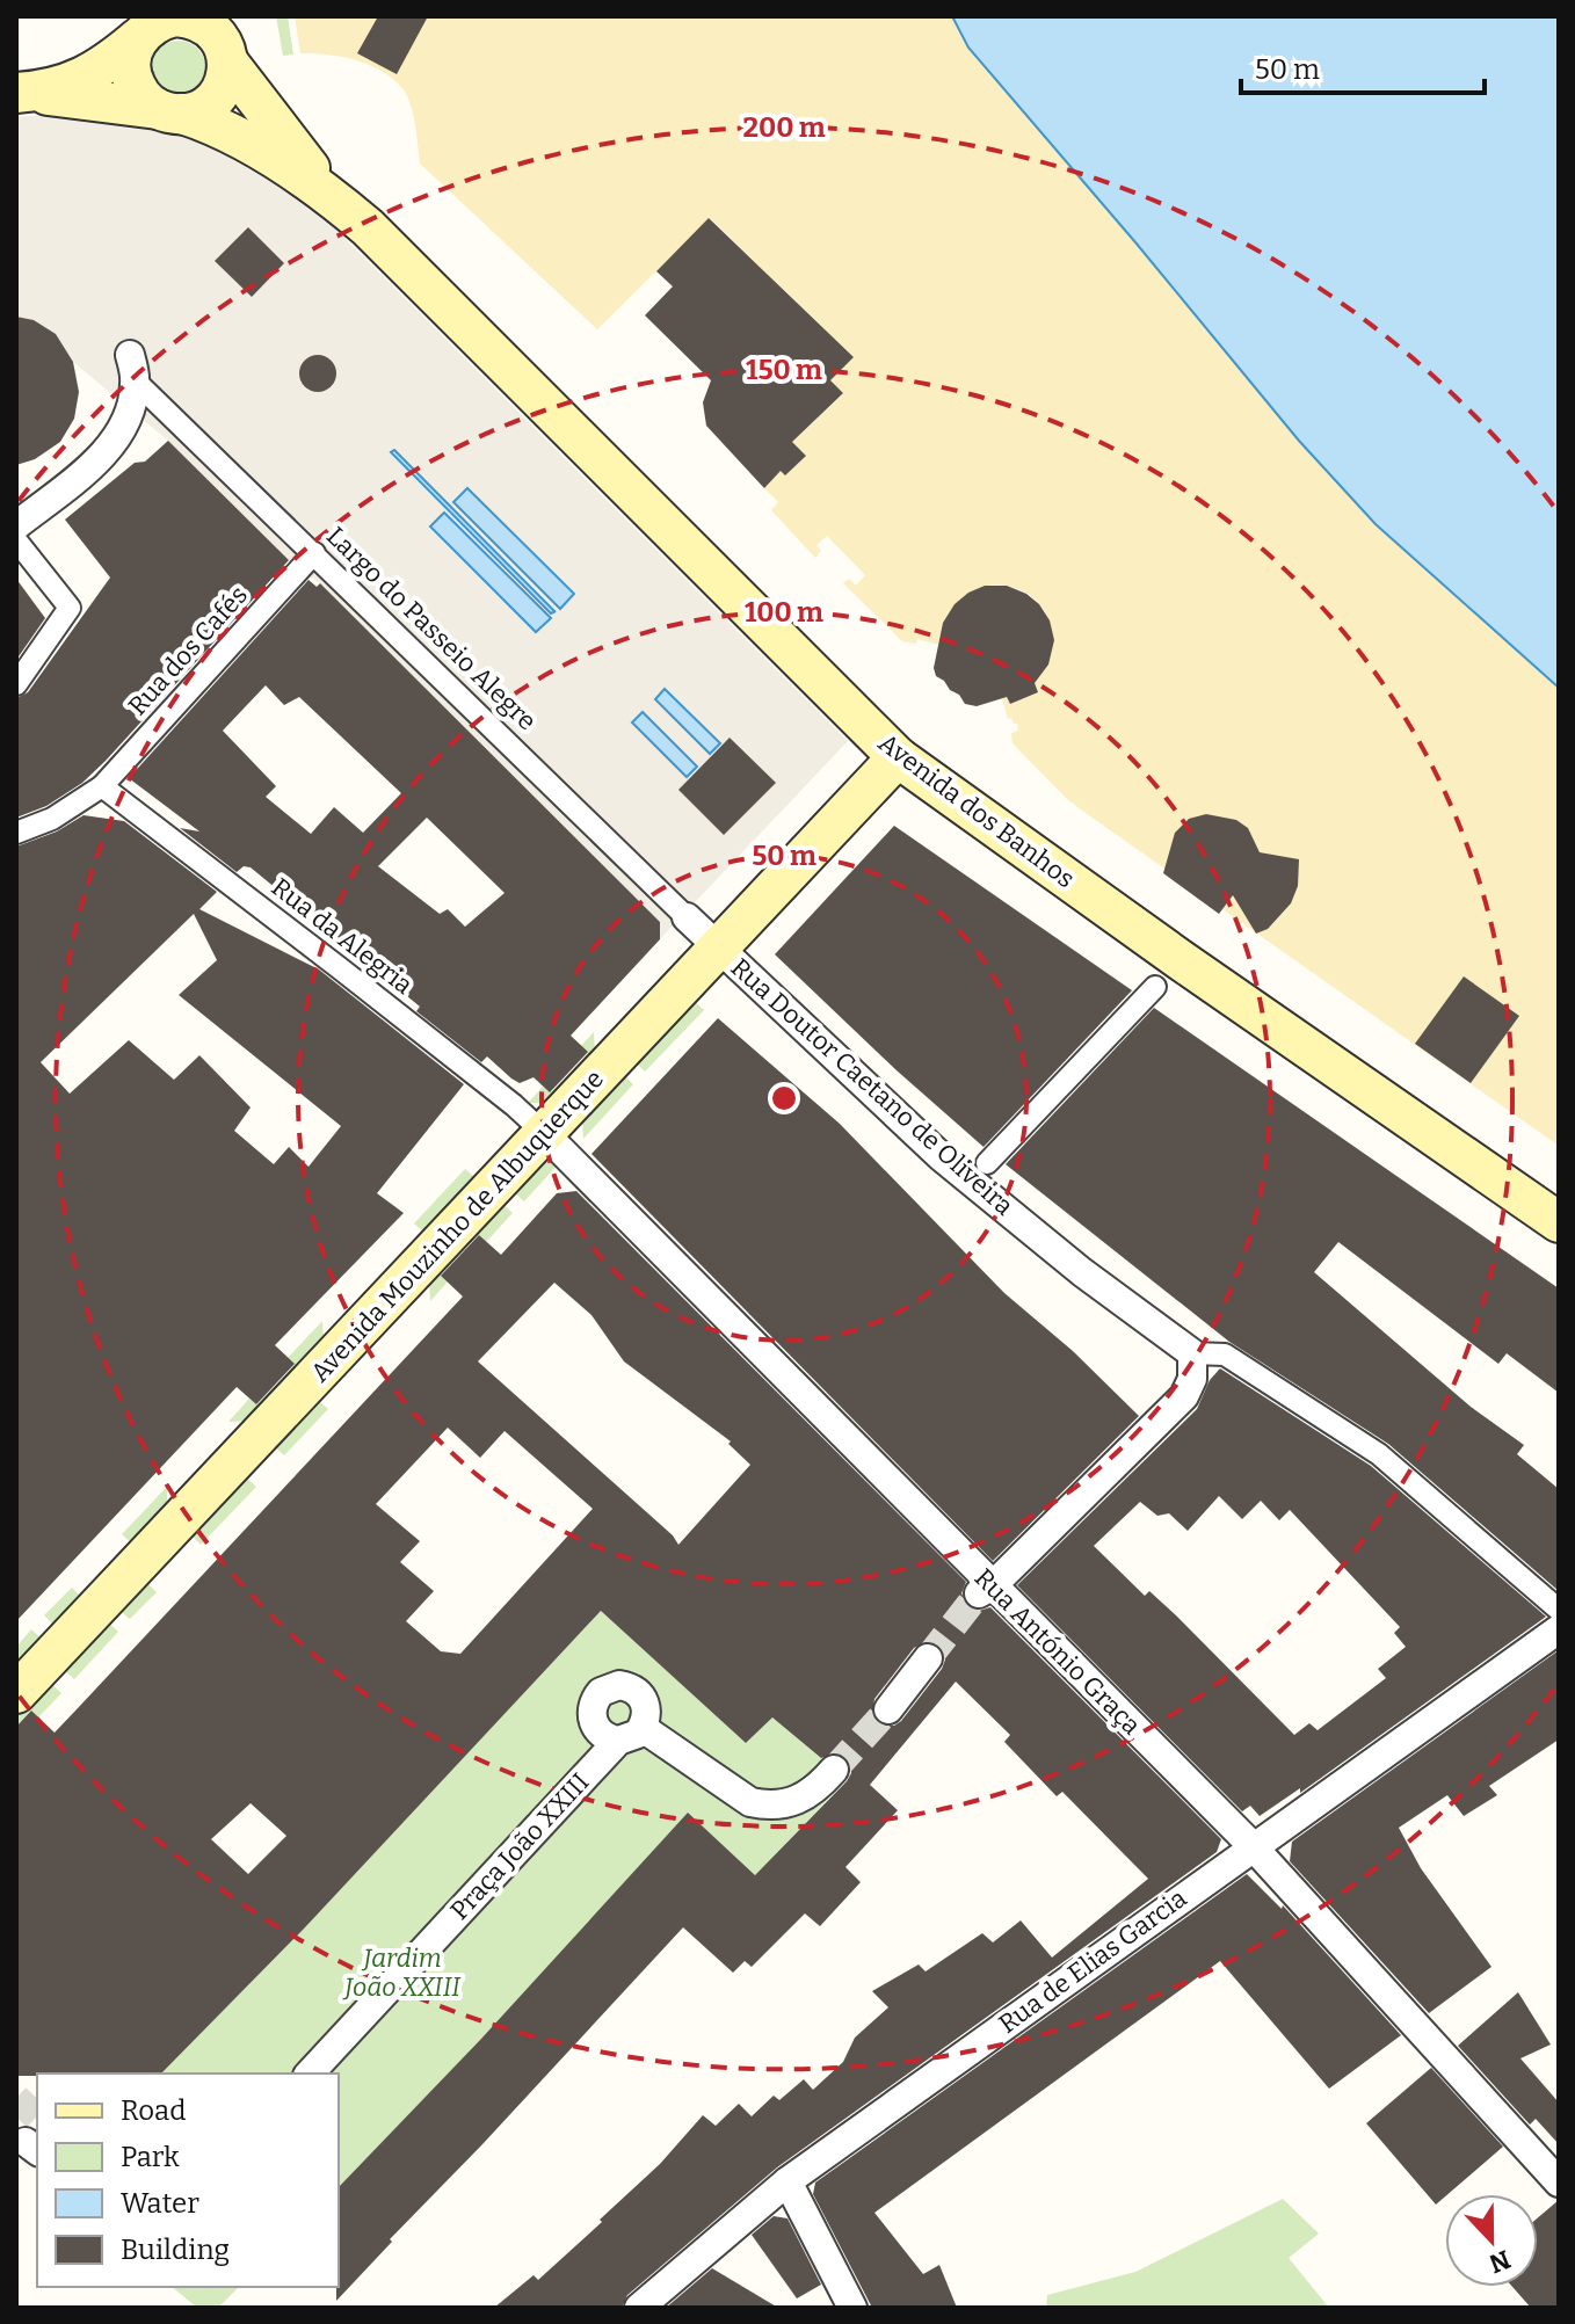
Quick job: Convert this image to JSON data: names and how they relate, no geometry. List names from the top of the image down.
{
  "streets": {
    "main road": ["Avenida dos Banhos", "Avenida Mouzinho de Albuquerque"],
    "street": [
      "Largo do Passeio Alegre",
      "Rua dos Cafés",
      "Rua da Alegria",
      "Rua Doutor Caetano de Oliveira",
      "Rua António Graça",
      "Praça João XXIII",
      "Rua de Elias Garcia"
    ]
  },
  "crossings": [
    ["Largo do Passeio Alegre", "Rua dos Cafés"],
    ["Largo do Passeio Alegre", "Rua Doutor Caetano de Oliveira"],
    ["Rua dos Cafés", "Rua da Alegria"],
    ["Avenida dos Banhos", "Avenida Mouzinho de Albuquerque"],
    ["Rua da Alegria", "Avenida Mouzinho de Albuquerque"],
    ["Rua da Alegria", "Rua António Graça"],
    ["Rua Doutor Caetano de Oliveira", "Avenida Mouzinho de Albuquerque"],
    ["Avenida Mouzinho de Albuquerque", "Rua António Graça"],
    ["Rua António Graça", "Rua de Elias Garcia"]
  ],
  "parks": ["Jardim João XXIII"],
  "legend": [
    "Road",
    "Park",
    "Water",
    "Building"
  ],
  "scale_bar": "50 m",
  "north": "bottom",
  "rings": [
    "200 m",
    "150 m",
    "100 m",
    "50 m"
  ]
}
